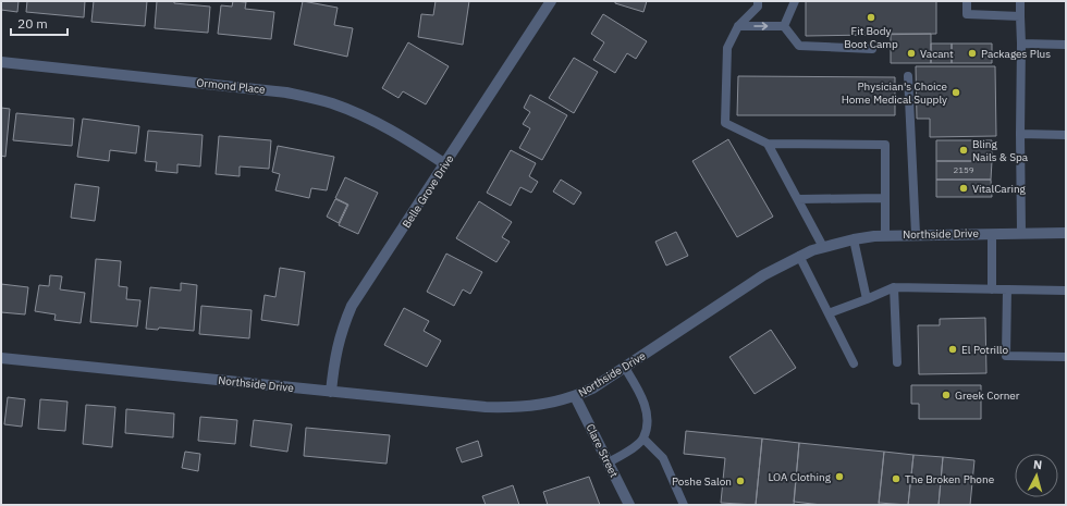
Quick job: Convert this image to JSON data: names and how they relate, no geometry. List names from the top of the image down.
{
  "streets": {
    "street": [
      "Ormond Place",
      "Belle Grove Drive",
      "Northside Drive",
      "Clare Street"
    ]
  },
  "crossings": [
    ["Ormond Place", "Belle Grove Drive"],
    ["Belle Grove Drive", "Northside Drive"],
    ["Northside Drive", "Clare Street"]
  ],
  "places": [
    "Fit Body Boot Camp",
    "Vacant",
    "Packages Plus",
    "Physician's Choice Home Medical Supply",
    "Bling Nails & Spa",
    "VitalCaring",
    "El Potrillo",
    "Greek Corner",
    "LOA Clothing",
    "The Broken Phone",
    "Poshe Salon"
  ],
  "house_numbers": ["2159"],
  "scale_bar": "20 m",
  "north": "top"
}
